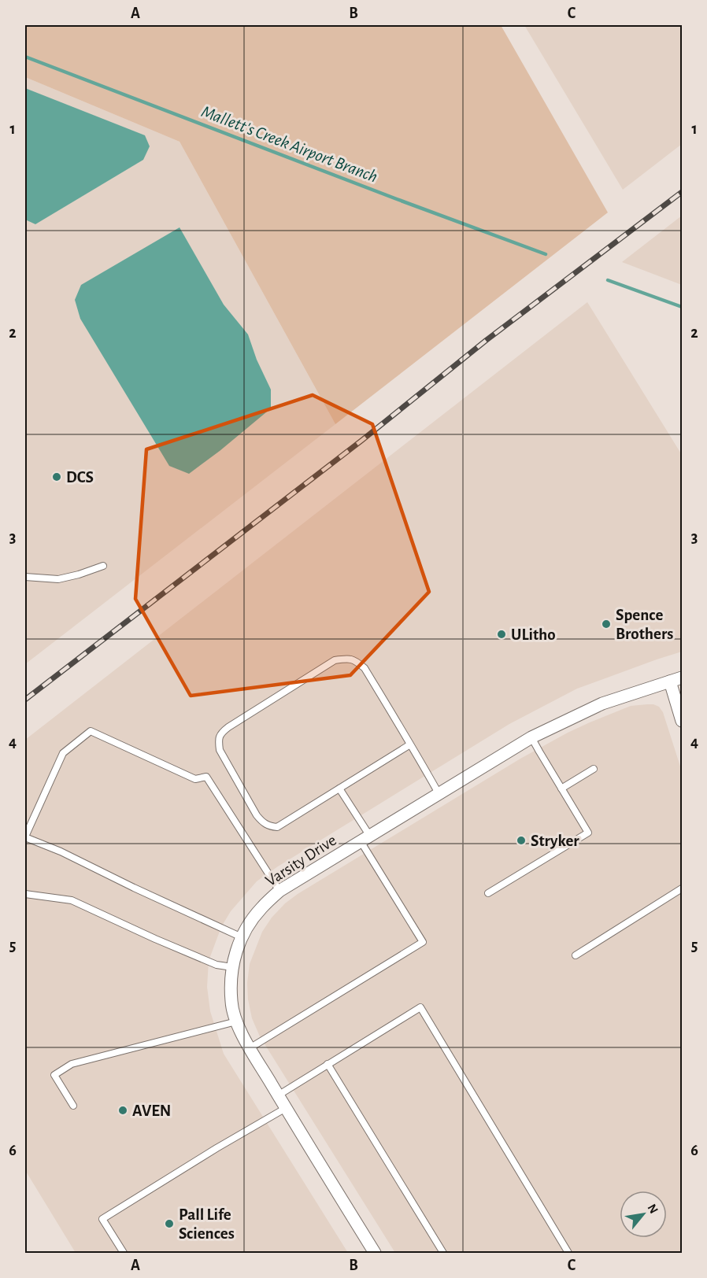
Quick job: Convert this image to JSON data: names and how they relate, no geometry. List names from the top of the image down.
{
  "streets": {
    "street": ["Varsity Drive"]
  },
  "water": ["Mallett's Creek Airport Branch"],
  "places": [
    "DCS",
    "Spence Brothers",
    "ULitho",
    "Stryker",
    "AVEN",
    "Pall Life Sciences"
  ],
  "north": "top right",
  "grid": {
    "columns": ["A", "B", "C"],
    "rows": [
      "1",
      "2",
      "3",
      "4",
      "5",
      "6"
    ]
  }
}
